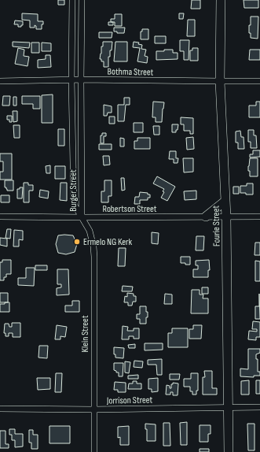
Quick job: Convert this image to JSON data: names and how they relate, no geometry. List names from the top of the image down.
{
  "streets": {
    "highway": ["Fourie Street"],
    "street": [
      "Bothma Street",
      "Burger Street",
      "Robertson Street",
      "Klein Street",
      "Jorrison Street"
    ]
  },
  "crossings": [
    ["Bothma Street", "Burger Street"],
    ["Bothma Street", "Fourie Street"],
    ["Burger Street", "Robertson Street"],
    ["Burger Street", "Klein Street"],
    ["Robertson Street", "Fourie Street"],
    ["Robertson Street", "Klein Street"],
    ["Fourie Street", "Jorrison Street"],
    ["Klein Street", "Jorrison Street"]
  ],
  "places": ["Ermelo NG Kerk"]
}
